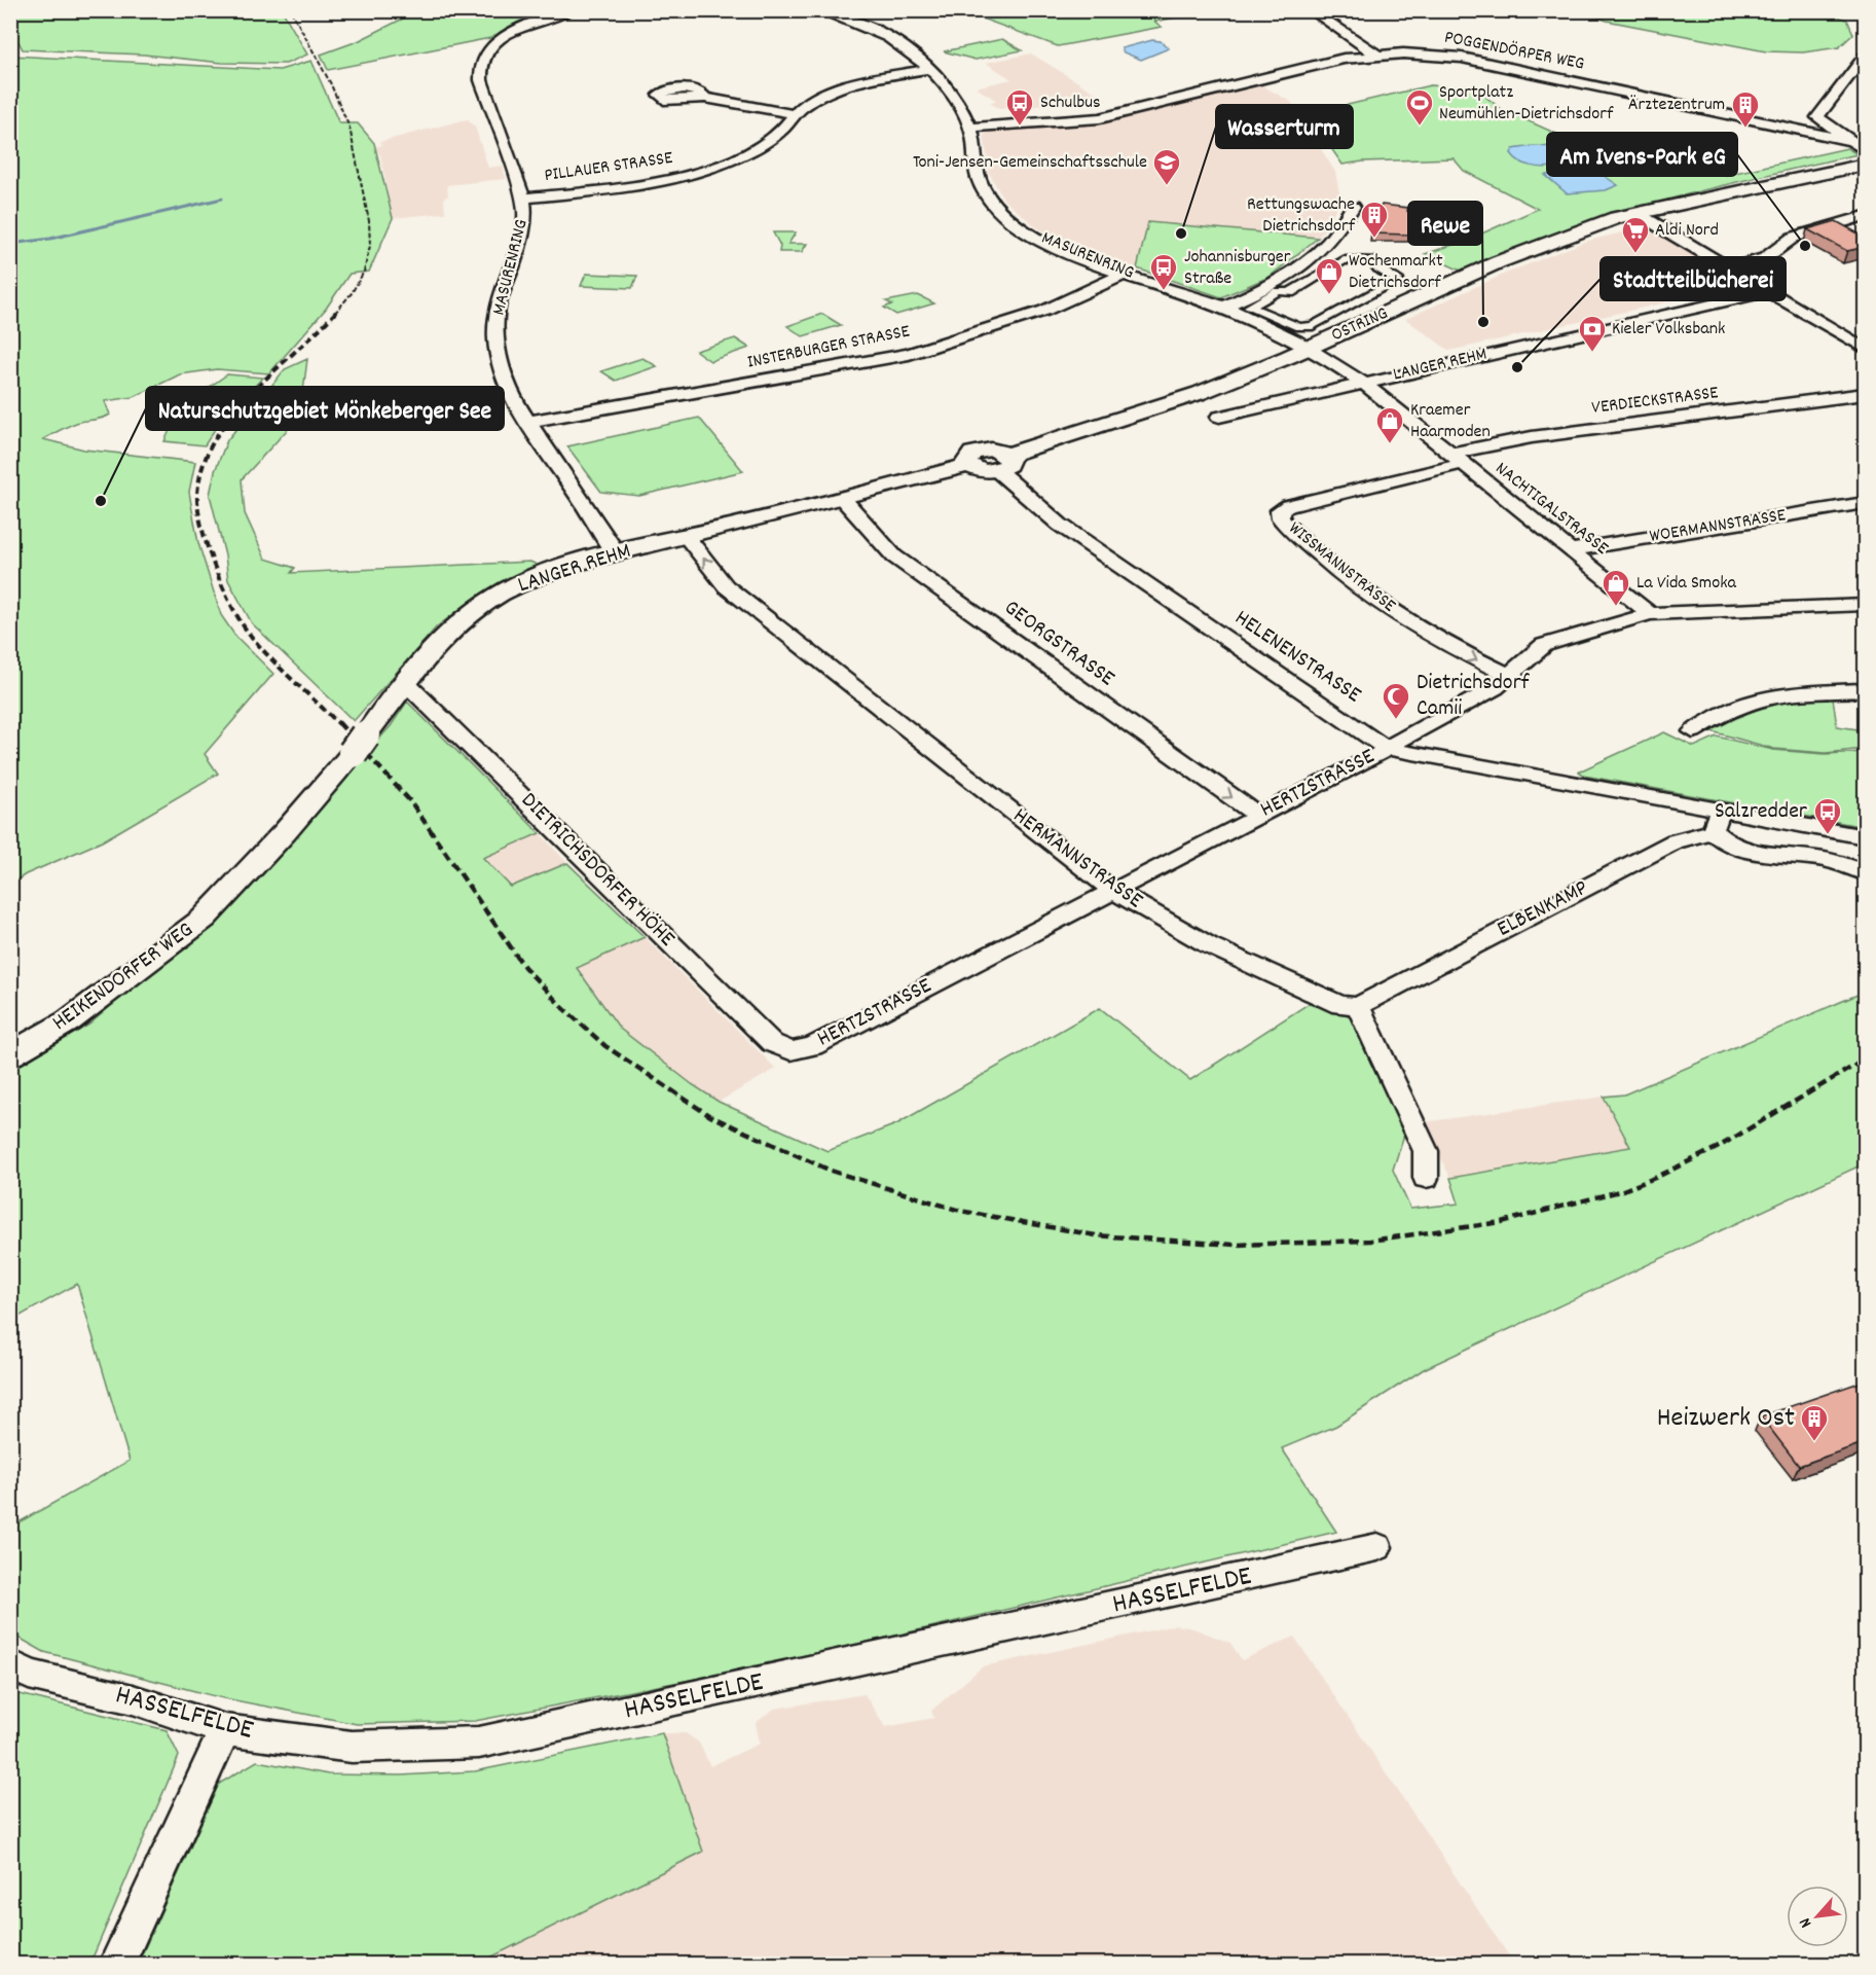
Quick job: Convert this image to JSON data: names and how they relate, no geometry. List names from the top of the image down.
{
  "streets": {
    "street": [
      "POGGENDÖRPER WEG",
      "PILLAUER STRASSE",
      "MASURENRING",
      "OSTRING",
      "INSTERBURGER STRASSE",
      "LANGER REHM",
      "VERDIECKSTRASSE",
      "NACHTIGALSTRASSE",
      "WOERMANNSTRASSE",
      "WISSMANNSTRASSE",
      "GEORGSTRASSE",
      "HELENENSTRASSE",
      "HERTZSTRASSE",
      "HERMANNSTRASSE",
      "DIETRICHSDORFER HÖHE",
      "ELBENKAMP",
      "HEIKENDORFER WEG",
      "HASSELFELDE"
    ]
  },
  "crossings": [
    ["POGGENDÖRPER WEG", "MASURENRING"],
    ["PILLAUER STRASSE", "MASURENRING"],
    ["MASURENRING", "OSTRING"],
    ["MASURENRING", "INSTERBURGER STRASSE"],
    ["MASURENRING", "LANGER REHM"],
    ["MASURENRING", "NACHTIGALSTRASSE"],
    ["OSTRING", "NACHTIGALSTRASSE"],
    ["LANGER REHM", "NACHTIGALSTRASSE"],
    ["LANGER REHM", "GEORGSTRASSE"],
    ["LANGER REHM", "HELENENSTRASSE"],
    ["LANGER REHM", "HERMANNSTRASSE"],
    ["LANGER REHM", "DIETRICHSDORFER HÖHE"],
    ["LANGER REHM", "HEIKENDORFER WEG"],
    ["VERDIECKSTRASSE", "NACHTIGALSTRASSE"],
    ["VERDIECKSTRASSE", "WISSMANNSTRASSE"],
    ["NACHTIGALSTRASSE", "WOERMANNSTRASSE"],
    ["NACHTIGALSTRASSE", "WISSMANNSTRASSE"],
    ["NACHTIGALSTRASSE", "HERTZSTRASSE"],
    ["WISSMANNSTRASSE", "HERTZSTRASSE"],
    ["GEORGSTRASSE", "HERTZSTRASSE"],
    ["HELENENSTRASSE", "HERTZSTRASSE"],
    ["HELENENSTRASSE", "ELBENKAMP"],
    ["HERTZSTRASSE", "HERMANNSTRASSE"],
    ["HERTZSTRASSE", "DIETRICHSDORFER HÖHE"],
    ["HERMANNSTRASSE", "ELBENKAMP"]
  ],
  "one_way": ["GEORGSTRASSE", "HERMANNSTRASSE"],
  "places": {
    "bus stop": ["Schulbus", "Johannisburger Straße", "Salzredder"],
    "sports": ["Sportplatz Neumühlen-Dietrichsdorf"],
    "building": ["Ärztezentrum", "Rettungswache Dietrichsdorf", "Heizwerk Ost"],
    "school or university": ["Toni-Jensen-Gemeinschaftsschule"],
    "other": [
      "Wasserturm",
      "Am Ivens-Park eG",
      "Rewe",
      "Stadtteilbücherei",
      "Naturschutzgebiet Mönkeberger See"
    ],
    "supermarket": ["Aldi Nord"],
    "shop": ["Wochenmarkt Dietrichsdorf", "Kraemer Haarmoden", "La Vida Smoka"],
    "bank": ["Kieler Volksbank"],
    "mosque": ["Dietrichsdorf Camii"]
  },
  "north": "bottom left"
}
